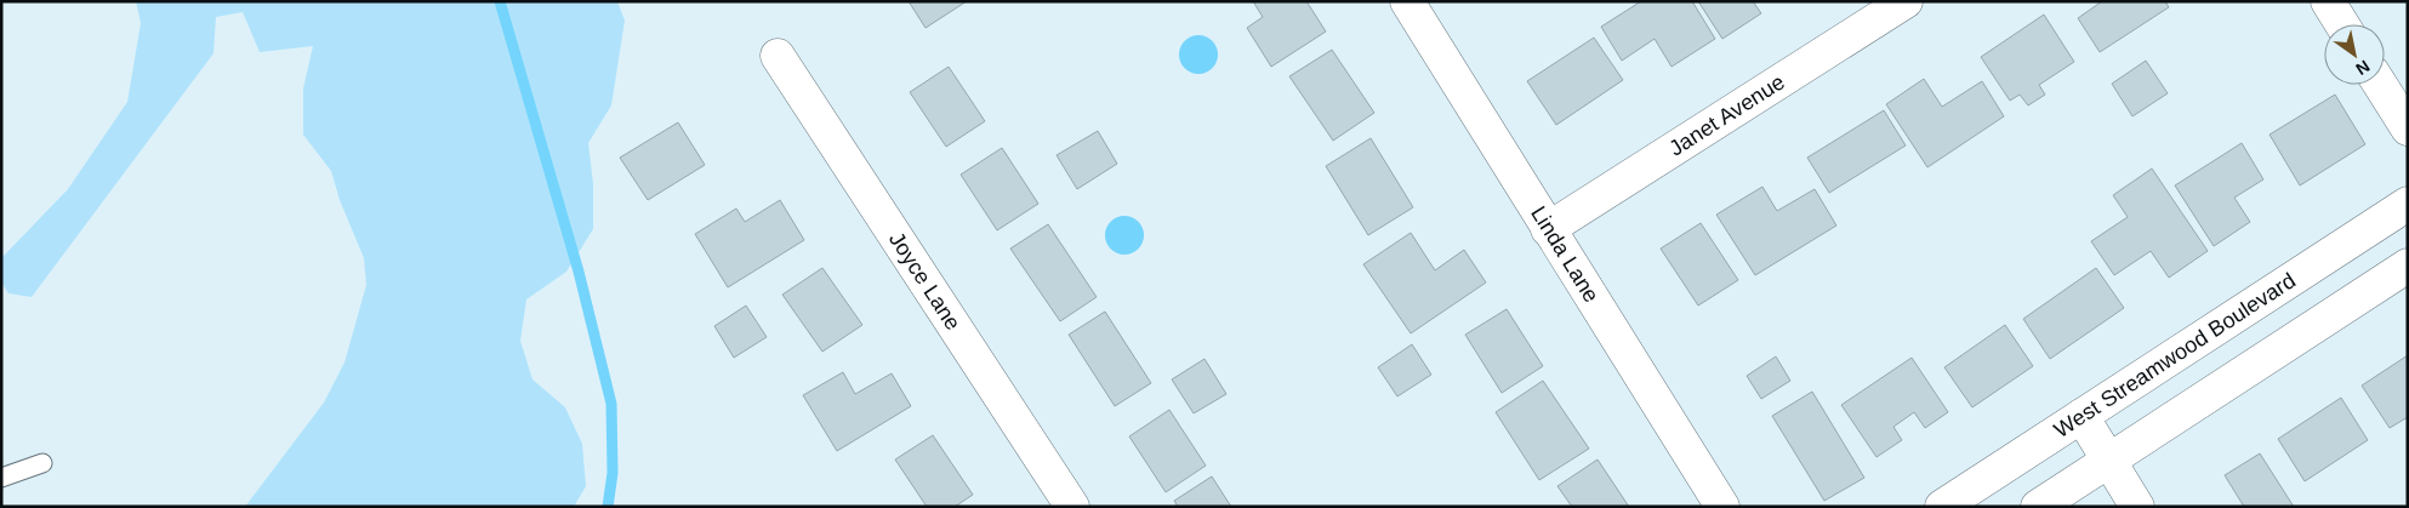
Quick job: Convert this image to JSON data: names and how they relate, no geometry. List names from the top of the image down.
{
  "streets": {
    "street": [
      "Janet Avenue",
      "Linda Lane",
      "Joyce Lane",
      "West Streamwood Boulevard"
    ]
  },
  "crossings": [
    ["Janet Avenue", "Linda Lane"]
  ],
  "north": "bottom right"
}
